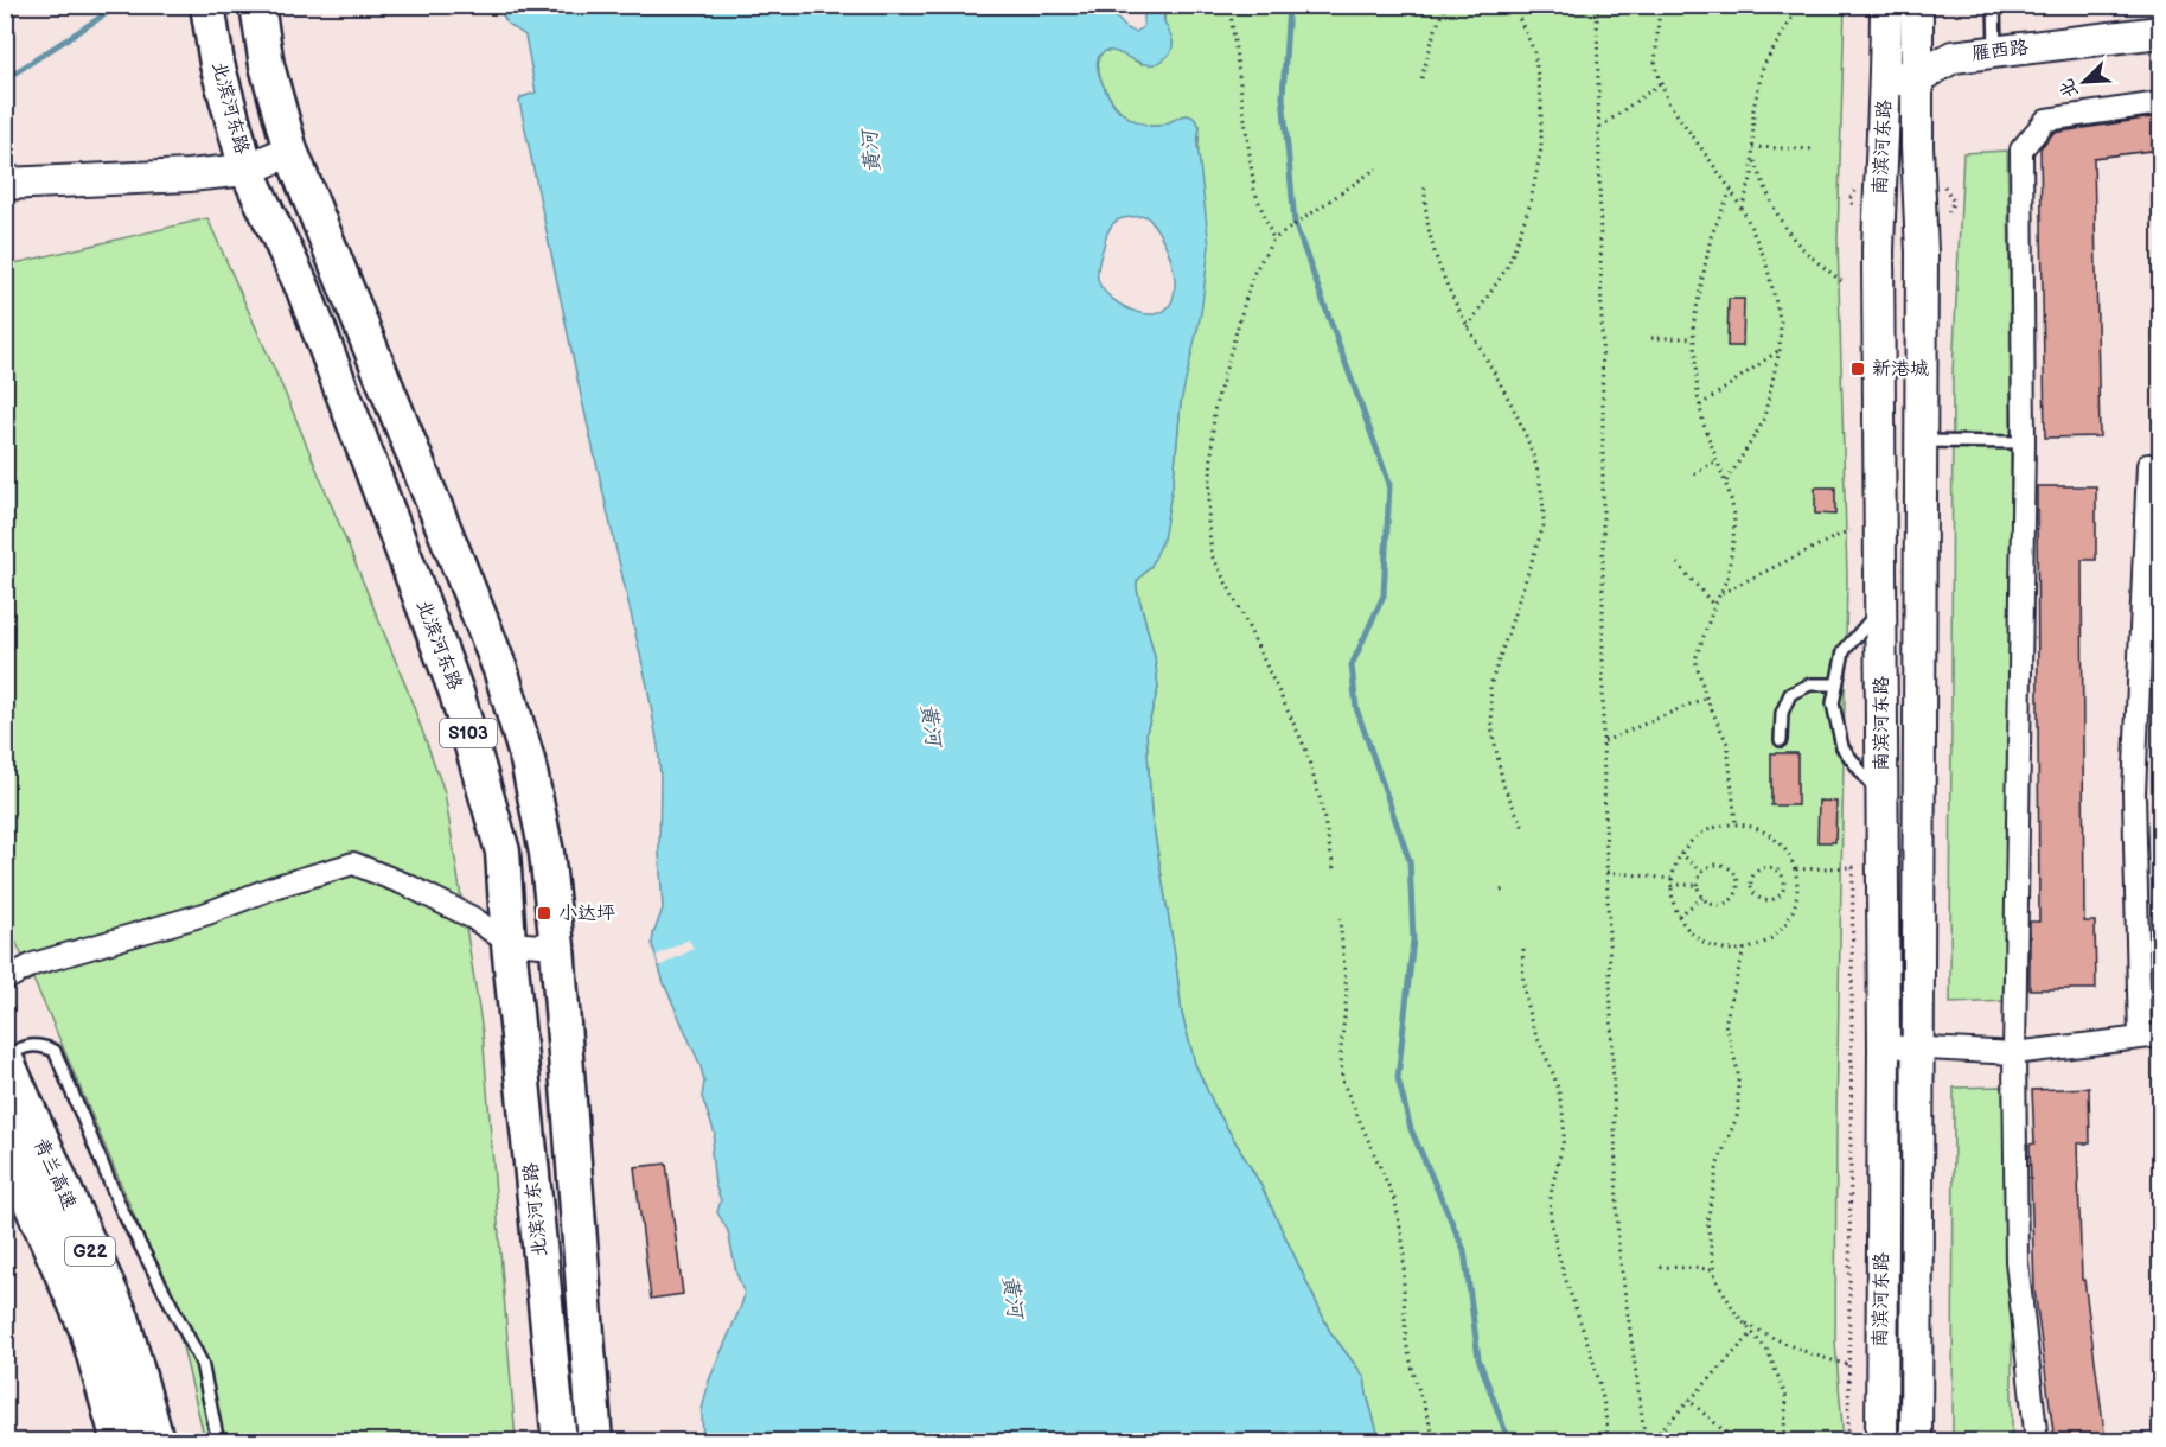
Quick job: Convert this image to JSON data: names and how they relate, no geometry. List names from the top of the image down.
{
  "streets": {
    "highway": ["青兰高速", "G22"],
    "main road": [
      "雁西路",
      "北滨河东路",
      "南滨河东路",
      "S103"
    ]
  },
  "crossings": [
    ["雁西路", "南滨河东路"]
  ],
  "water": ["黄河"],
  "places": {
    "transit": ["新港城", "小达坪"]
  },
  "north": "bottom left"
}
